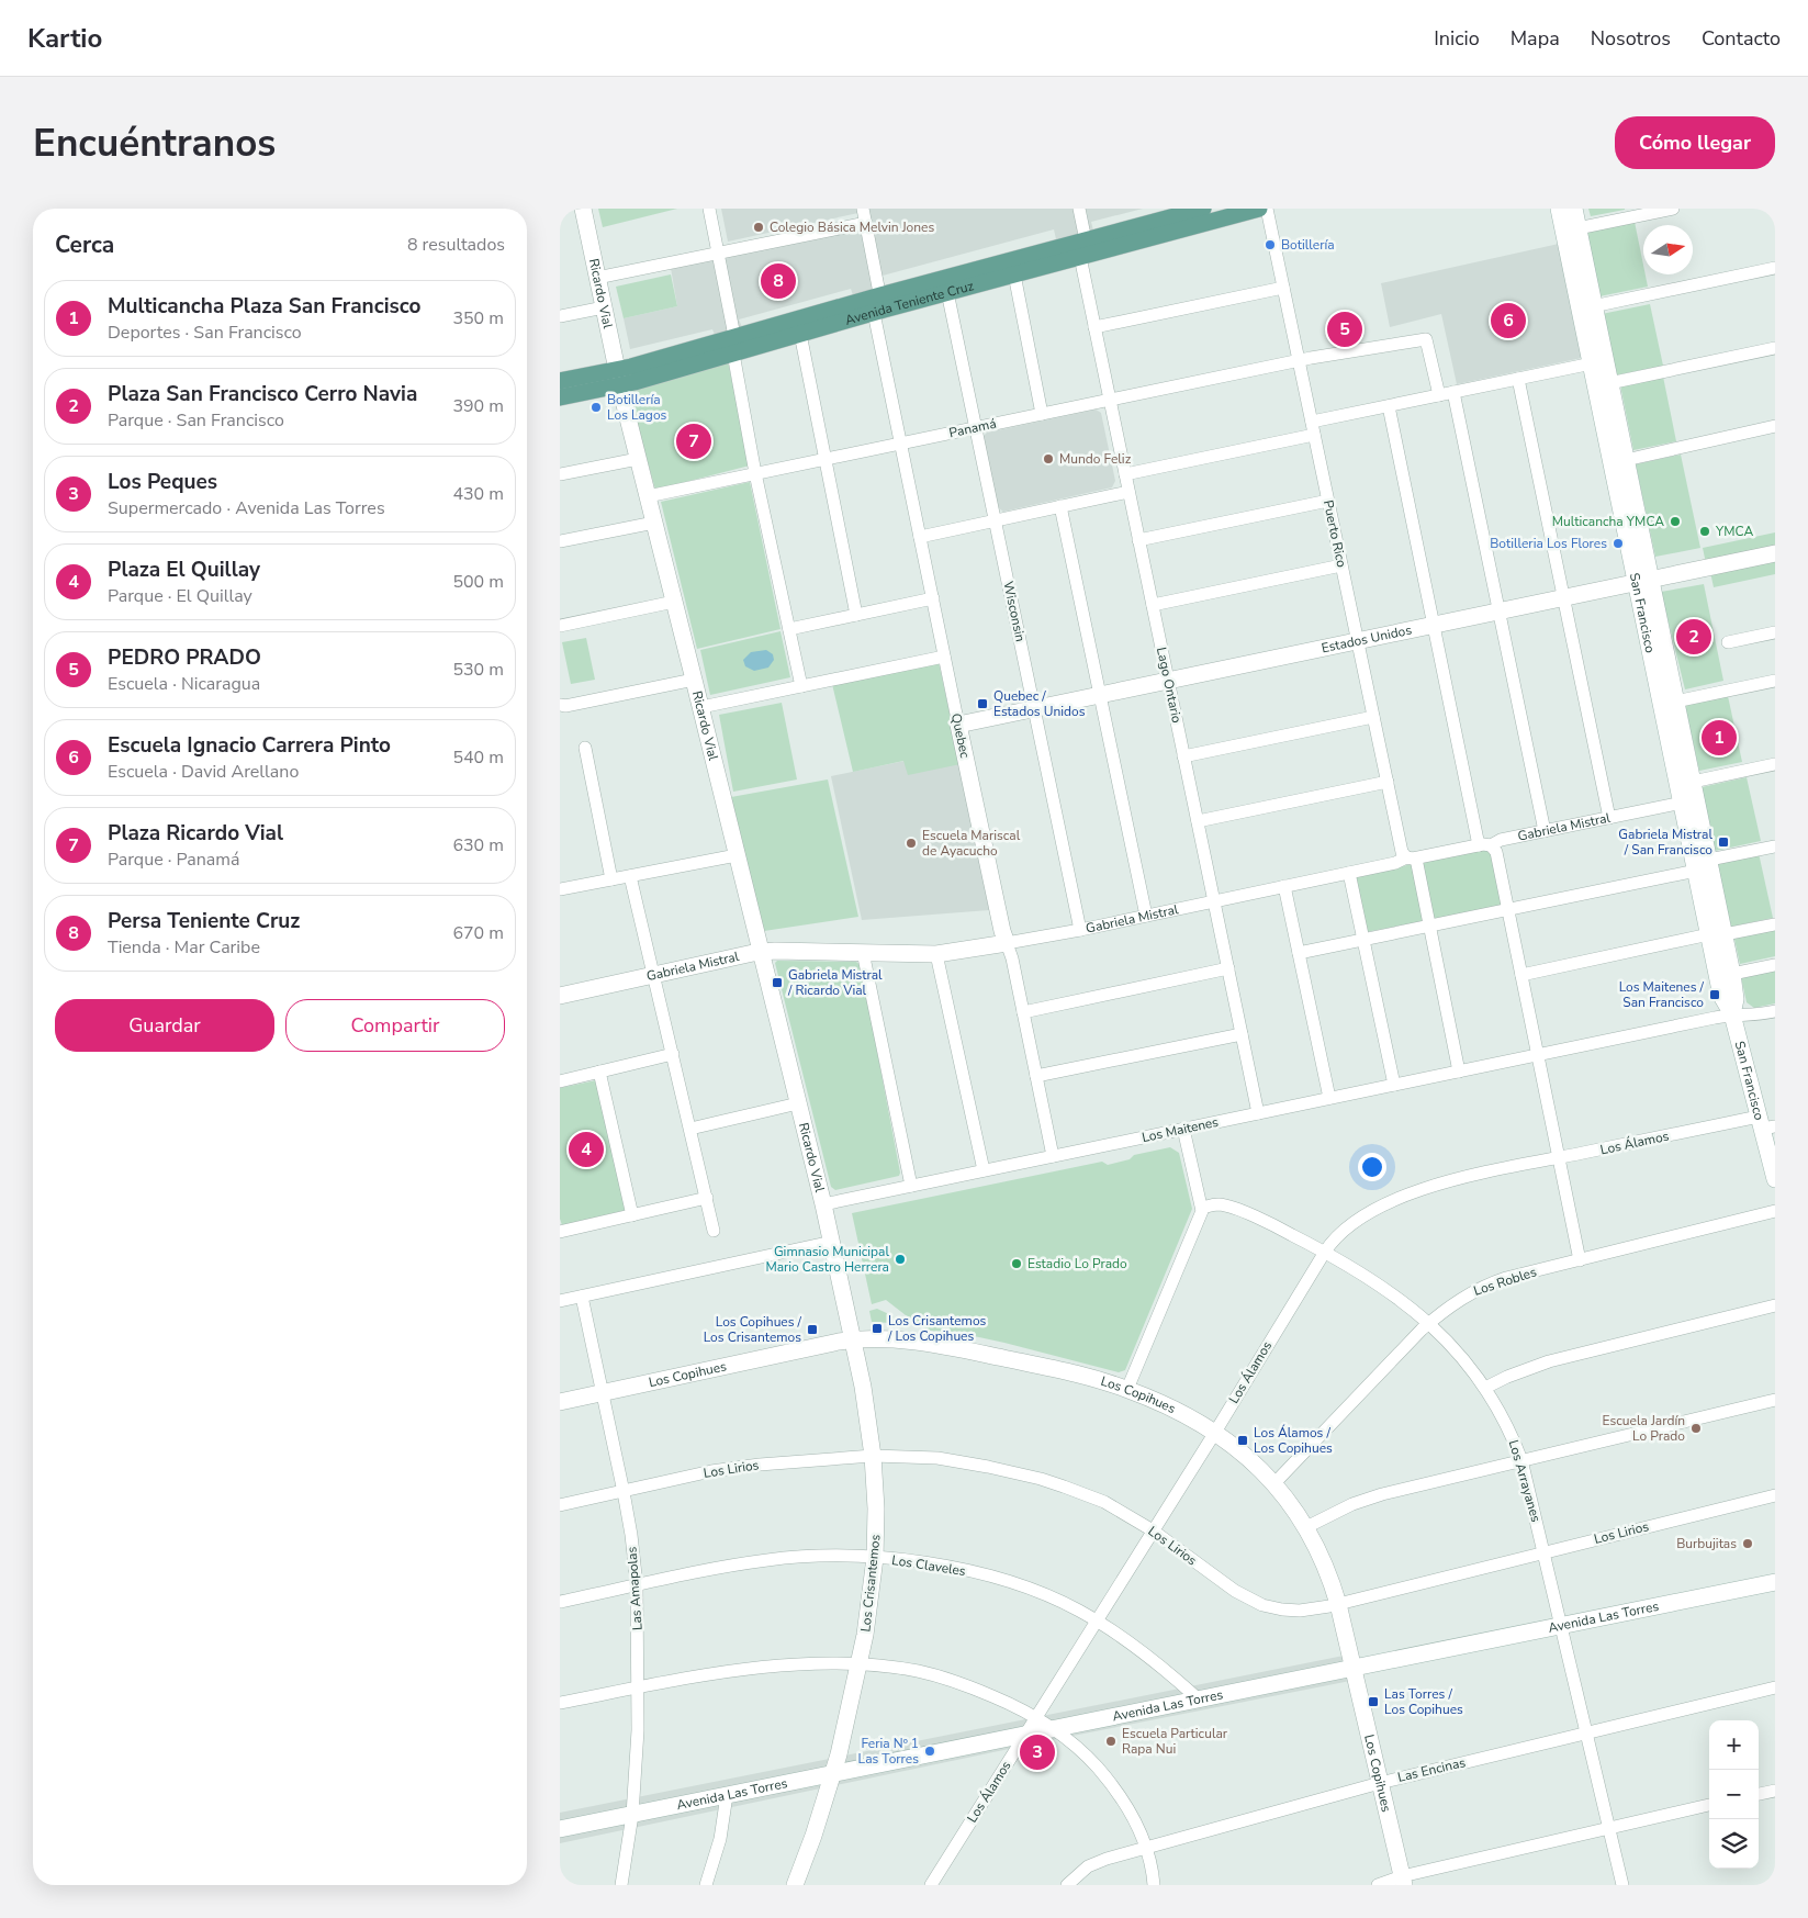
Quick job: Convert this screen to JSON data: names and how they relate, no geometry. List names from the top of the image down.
{
  "streets": {
    "main road": ["Avenida Teniente Cruz"],
    "street": [
      "Ricardo Vial",
      "Panamá",
      "Puerto Rico",
      "Wisconsin",
      "San Francisco",
      "Estados Unidos",
      "Lago Ontario",
      "Quebec",
      "Gabriela Mistral",
      "Los Maitenes",
      "Los Álamos",
      "Los Robles",
      "Los Copihues",
      "Los Lirios",
      "Los Arrayanes",
      "Los Claveles",
      "Los Crisantemos",
      "Las Amapolas",
      "Avenida Las Torres",
      "Las Encinas"
    ]
  },
  "crossings": [
    ["Ricardo Vial", "Avenida Teniente Cruz"],
    ["Ricardo Vial", "Panamá"],
    ["Ricardo Vial", "Gabriela Mistral"],
    ["Ricardo Vial", "Los Maitenes"],
    ["Ricardo Vial", "Los Crisantemos"],
    ["Avenida Teniente Cruz", "Wisconsin"],
    ["Avenida Teniente Cruz", "Lago Ontario"],
    ["Avenida Teniente Cruz", "Quebec"],
    ["Panamá", "Puerto Rico"],
    ["Panamá", "Wisconsin"],
    ["Panamá", "Lago Ontario"],
    ["Panamá", "Quebec"],
    ["Puerto Rico", "Estados Unidos"],
    ["Puerto Rico", "Gabriela Mistral"],
    ["Puerto Rico", "Los Maitenes"],
    ["Wisconsin", "Estados Unidos"],
    ["Wisconsin", "Gabriela Mistral"],
    ["San Francisco", "Estados Unidos"],
    ["San Francisco", "Gabriela Mistral"],
    ["San Francisco", "Los Maitenes"],
    ["San Francisco", "Los Álamos"],
    ["Estados Unidos", "Lago Ontario"],
    ["Estados Unidos", "Quebec"],
    ["Lago Ontario", "Gabriela Mistral"],
    ["Lago Ontario", "Los Maitenes"],
    ["Quebec", "Gabriela Mistral"],
    ["Quebec", "Los Maitenes"],
    ["Los Álamos", "Los Copihues"],
    ["Los Álamos", "Los Lirios"],
    ["Los Álamos", "Los Arrayanes"],
    ["Los Álamos", "Los Claveles"],
    ["Los Álamos", "Avenida Las Torres"],
    ["Los Robles", "Los Copihues"],
    ["Los Robles", "Los Arrayanes"],
    ["Los Copihues", "Los Lirios"],
    ["Los Copihues", "Los Crisantemos"],
    ["Los Copihues", "Las Amapolas"],
    ["Los Copihues", "Avenida Las Torres"],
    ["Los Copihues", "Las Encinas"],
    ["Los Lirios", "Los Arrayanes"],
    ["Los Lirios", "Los Crisantemos"],
    ["Los Lirios", "Las Amapolas"],
    ["Los Arrayanes", "Avenida Las Torres"],
    ["Los Arrayanes", "Las Encinas"],
    ["Los Claveles", "Los Crisantemos"],
    ["Los Claveles", "Las Amapolas"],
    ["Los Claveles", "Avenida Las Torres"],
    ["Los Crisantemos", "Avenida Las Torres"],
    ["Las Amapolas", "Avenida Las Torres"]
  ],
  "places": {
    "other": [
      "Colegio Básica Melvin Jones",
      "Botillería",
      "Botillería Los Lagos",
      "Mundo Feliz",
      "Multicancha YMCA",
      "YMCA",
      "Botilleria Los Flores",
      "Escuela Mariscal de Ayacucho",
      "Gimnasio Municipal Mario Castro Herrera",
      "Estadio Lo Prado",
      "Escuela Jardín Lo Prado",
      "Burbujitas",
      "Escuela Particular Rapa Nui",
      "Feria Nº 1 Las Torres"
    ],
    "transit": [
      "Quebec / Estados Unidos",
      "Gabriela Mistral / San Francisco",
      "Gabriela Mistral / Ricardo Vial",
      "Los Maitenes / San Francisco",
      "Los Crisantemos / Los Copihues",
      "Los Copihues / Los Crisantemos",
      "Los Álamos / Los Copihues",
      "Las Torres / Los Copihues"
    ]
  },
  "north": "right",
  "page": {
    "header": "Kartio",
    "nav": [
      "Inicio",
      "Mapa",
      "Nosotros",
      "Contacto"
    ],
    "buttons": [
      "Cómo llegar",
      ["Guardar", "Compartir"]
    ],
    "title": "Encuéntranos",
    "heading": ["Cerca", "8 resultados"],
    "pins": [
      "8",
      "6",
      "5",
      "7",
      "2",
      "1",
      "4",
      "3"
    ],
    "list": [
      {
        "mark": "1",
        "name": "Multicancha Plaza San Francisco",
        "note": "Deportes · San Francisco",
        "value": "350 m"
      },
      {
        "mark": "2",
        "name": "Plaza San Francisco Cerro Navia",
        "note": "Parque · San Francisco",
        "value": "390 m"
      },
      {
        "mark": "3",
        "name": "Los Peques",
        "note": "Supermercado · Avenida Las Torres",
        "value": "430 m"
      },
      {
        "mark": "4",
        "name": "Plaza El Quillay",
        "note": "Parque · El Quillay",
        "value": "500 m"
      },
      {
        "mark": "5",
        "name": "PEDRO PRADO",
        "note": "Escuela · Nicaragua",
        "value": "530 m"
      },
      {
        "mark": "6",
        "name": "Escuela Ignacio Carrera Pinto",
        "note": "Escuela · David Arellano",
        "value": "540 m"
      },
      {
        "mark": "7",
        "name": "Plaza Ricardo Vial",
        "note": "Parque · Panamá",
        "value": "630 m"
      },
      {
        "mark": "8",
        "name": "Persa Teniente Cruz",
        "note": "Tienda · Mar Caribe",
        "value": "670 m"
      }
    ],
    "map_buttons": ["+", "−"]
  }
}
